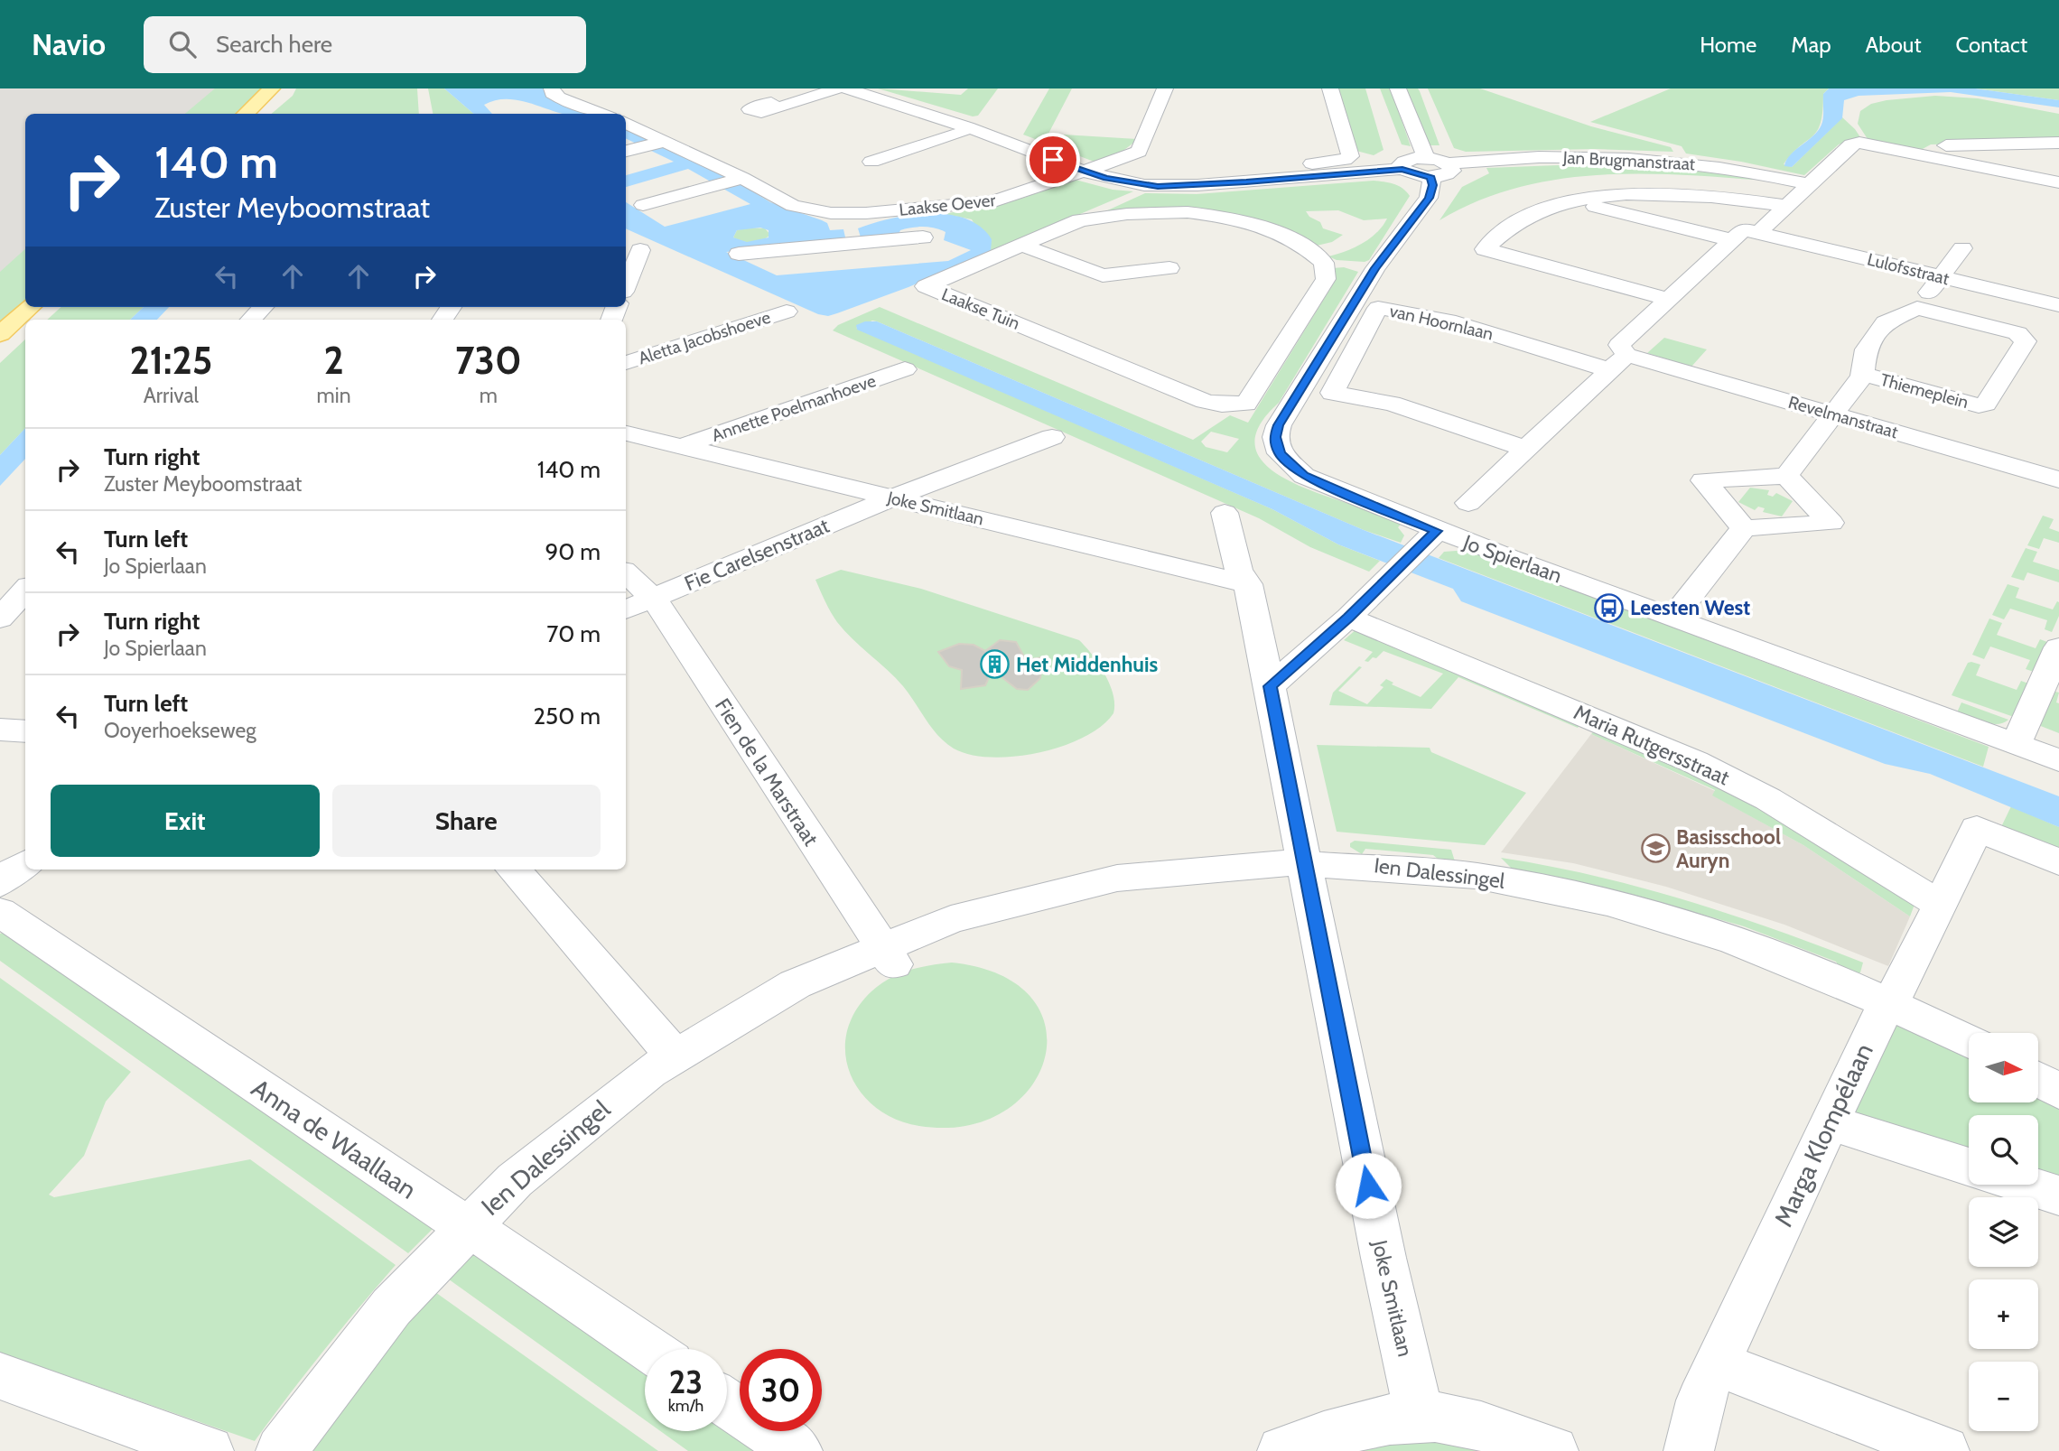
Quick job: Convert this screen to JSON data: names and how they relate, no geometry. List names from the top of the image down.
{
  "streets": {
    "street": [
      "Jan Brugmanstraat",
      "Laakse Oever",
      "Lulofsstraat",
      "Laakse Tuin",
      "van Hoornlaan",
      "Aletta Jacobshoeve",
      "Thiemeplein",
      "Annette Poelmanhoeve",
      "Revelmanstraat",
      "Joke Smitlaan",
      "Fie Carelsenstraat",
      "Jo Spierlaan",
      "Maria Rutgersstraat",
      "Fien de la Marstraat",
      "Ien Dalessingel",
      "Marga Klompélaan",
      "Anna de Waallaan"
    ]
  },
  "crossings": [
    ["Lulofsstraat", "Thiemeplein"],
    ["Laakse Tuin", "Jo Spierlaan"],
    ["van Hoornlaan", "Revelmanstraat"],
    ["Thiemeplein", "Revelmanstraat"],
    ["Annette Poelmanhoeve", "Joke Smitlaan"],
    ["Joke Smitlaan", "Fie Carelsenstraat"],
    ["Joke Smitlaan", "Ien Dalessingel"],
    ["Fie Carelsenstraat", "Fien de la Marstraat"],
    ["Maria Rutgersstraat", "Marga Klompélaan"],
    ["Fien de la Marstraat", "Ien Dalessingel"],
    ["Ien Dalessingel", "Marga Klompélaan"],
    ["Ien Dalessingel", "Anna de Waallaan"]
  ],
  "places": {
    "bus stop": ["Leesten West"],
    "building": ["Het Middenhuis"],
    "school or university": ["Basisschool Auryn"]
  },
  "north": "right",
  "page": {
    "header": "Navio",
    "search": "Search here",
    "nav": [
      "Home",
      "Map",
      "About",
      "Contact"
    ],
    "turn": ["140 m", "Zuster Meyboomstraat"],
    "eta": [
      "21:25",
      "Arrival",
      "2",
      "min",
      "730",
      "m"
    ],
    "list": [
      {
        "name": "Turn right",
        "note": "Zuster Meyboomstraat",
        "value": "140 m"
      },
      {
        "name": "Turn left",
        "note": "Jo Spierlaan",
        "value": "90 m"
      },
      {
        "name": "Turn right",
        "note": "Jo Spierlaan",
        "value": "70 m"
      },
      {
        "name": "Turn left",
        "note": "Ooyerhoekseweg",
        "value": "250 m"
      }
    ],
    "buttons": ["Exit", "Share"],
    "map_buttons": ["+", "−"],
    "speed": "23 km/h",
    "limit": "30"
  }
}
